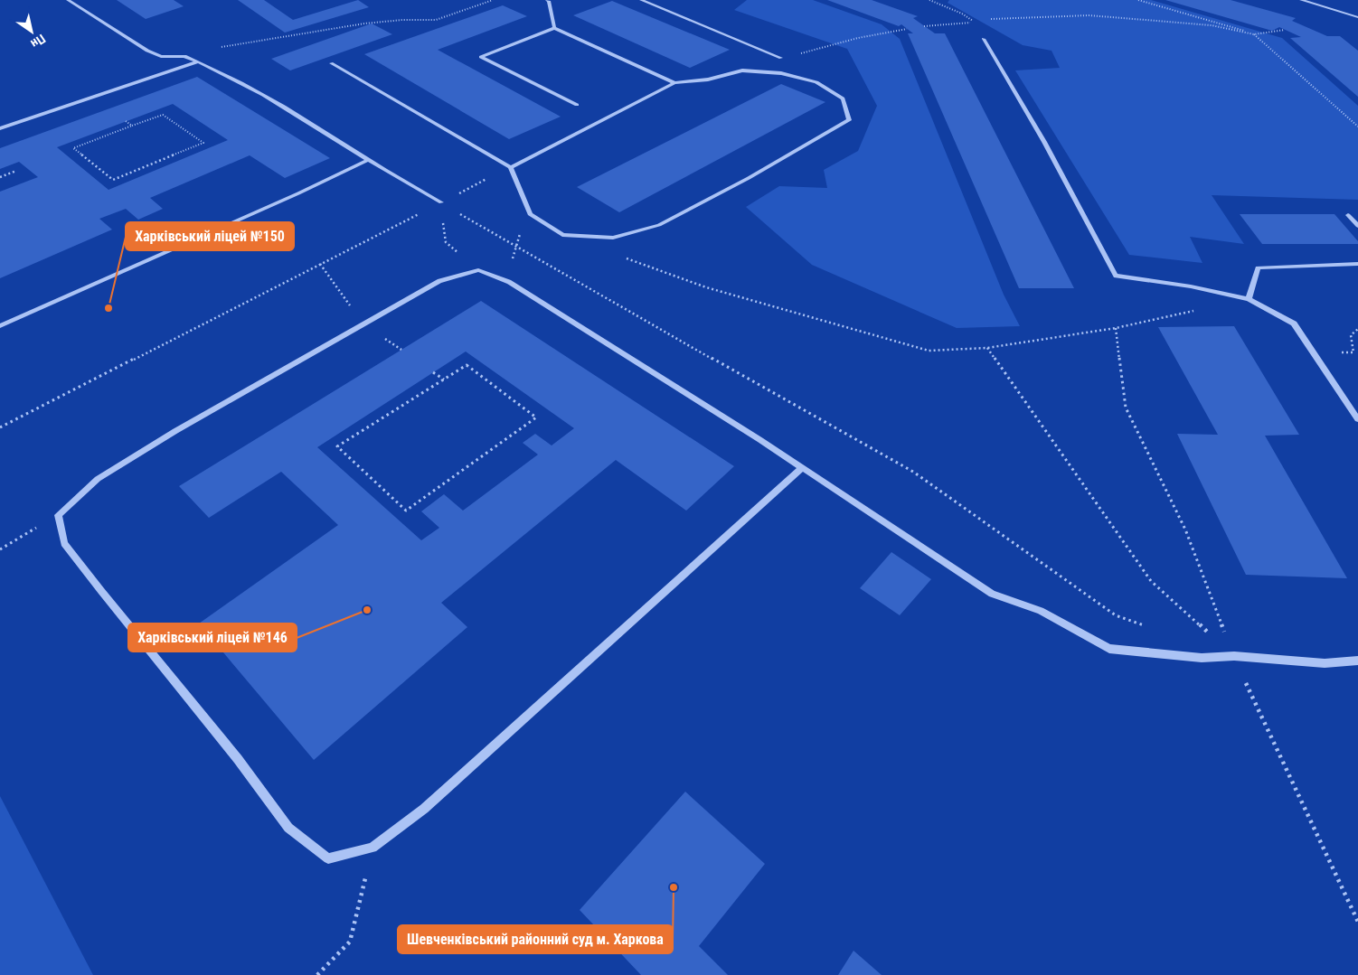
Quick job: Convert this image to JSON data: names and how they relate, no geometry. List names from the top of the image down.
{
  "places": ["Харківський ліцей №150", "Харківський ліцей №146", "Шевченківський районний суд м. Харкова"],
  "north": "bottom right"
}
